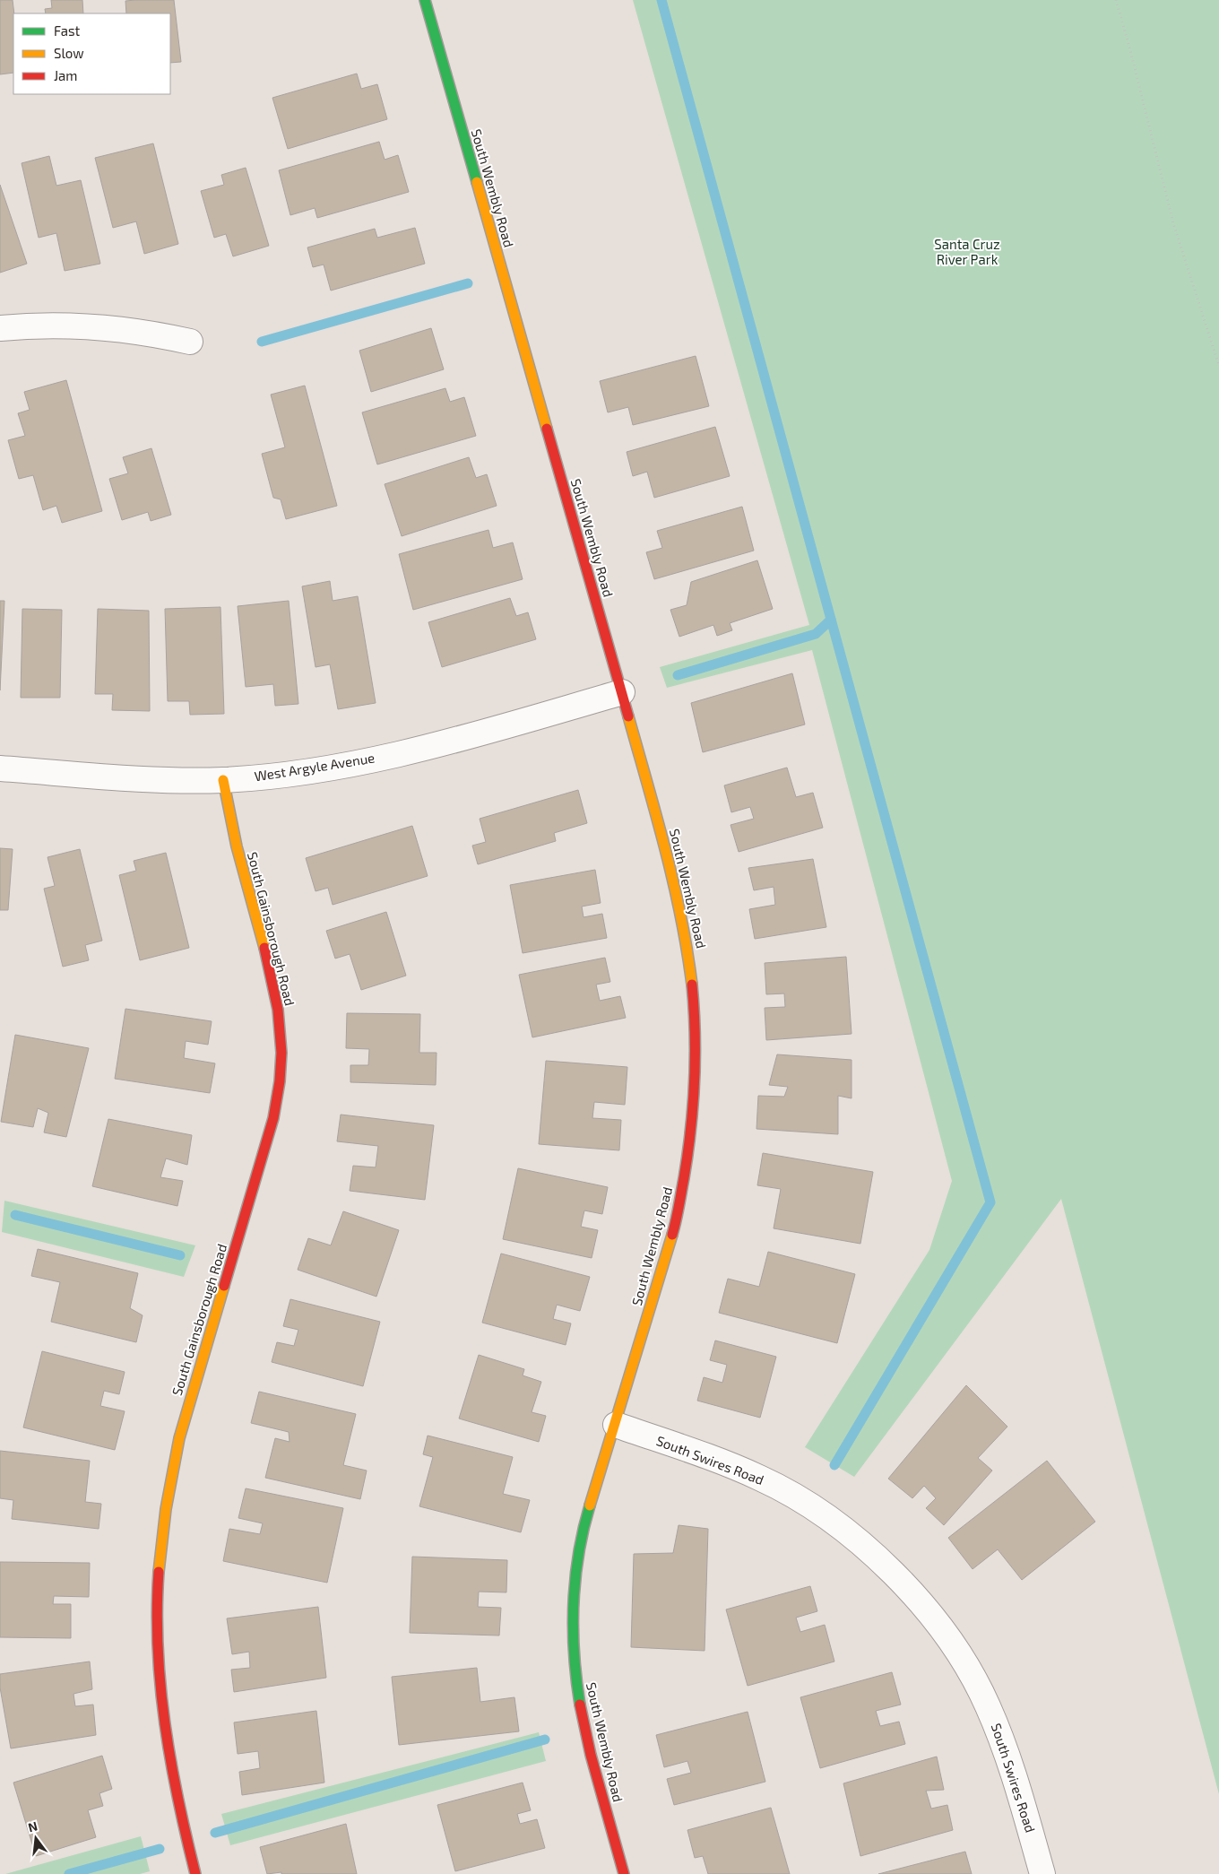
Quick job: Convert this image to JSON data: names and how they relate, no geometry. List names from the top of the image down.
{
  "streets": {
    "street": [
      "South Wembly Road",
      "West Argyle Avenue",
      "South Gainsborough Road",
      "South Swires Road"
    ]
  },
  "crossings": [
    ["South Wembly Road", "West Argyle Avenue"],
    ["South Wembly Road", "South Swires Road"],
    ["West Argyle Avenue", "South Gainsborough Road"]
  ],
  "parks": ["Santa Cruz River Park"],
  "legend": ["Fast", "Slow", "Jam"],
  "north": "top"
}
